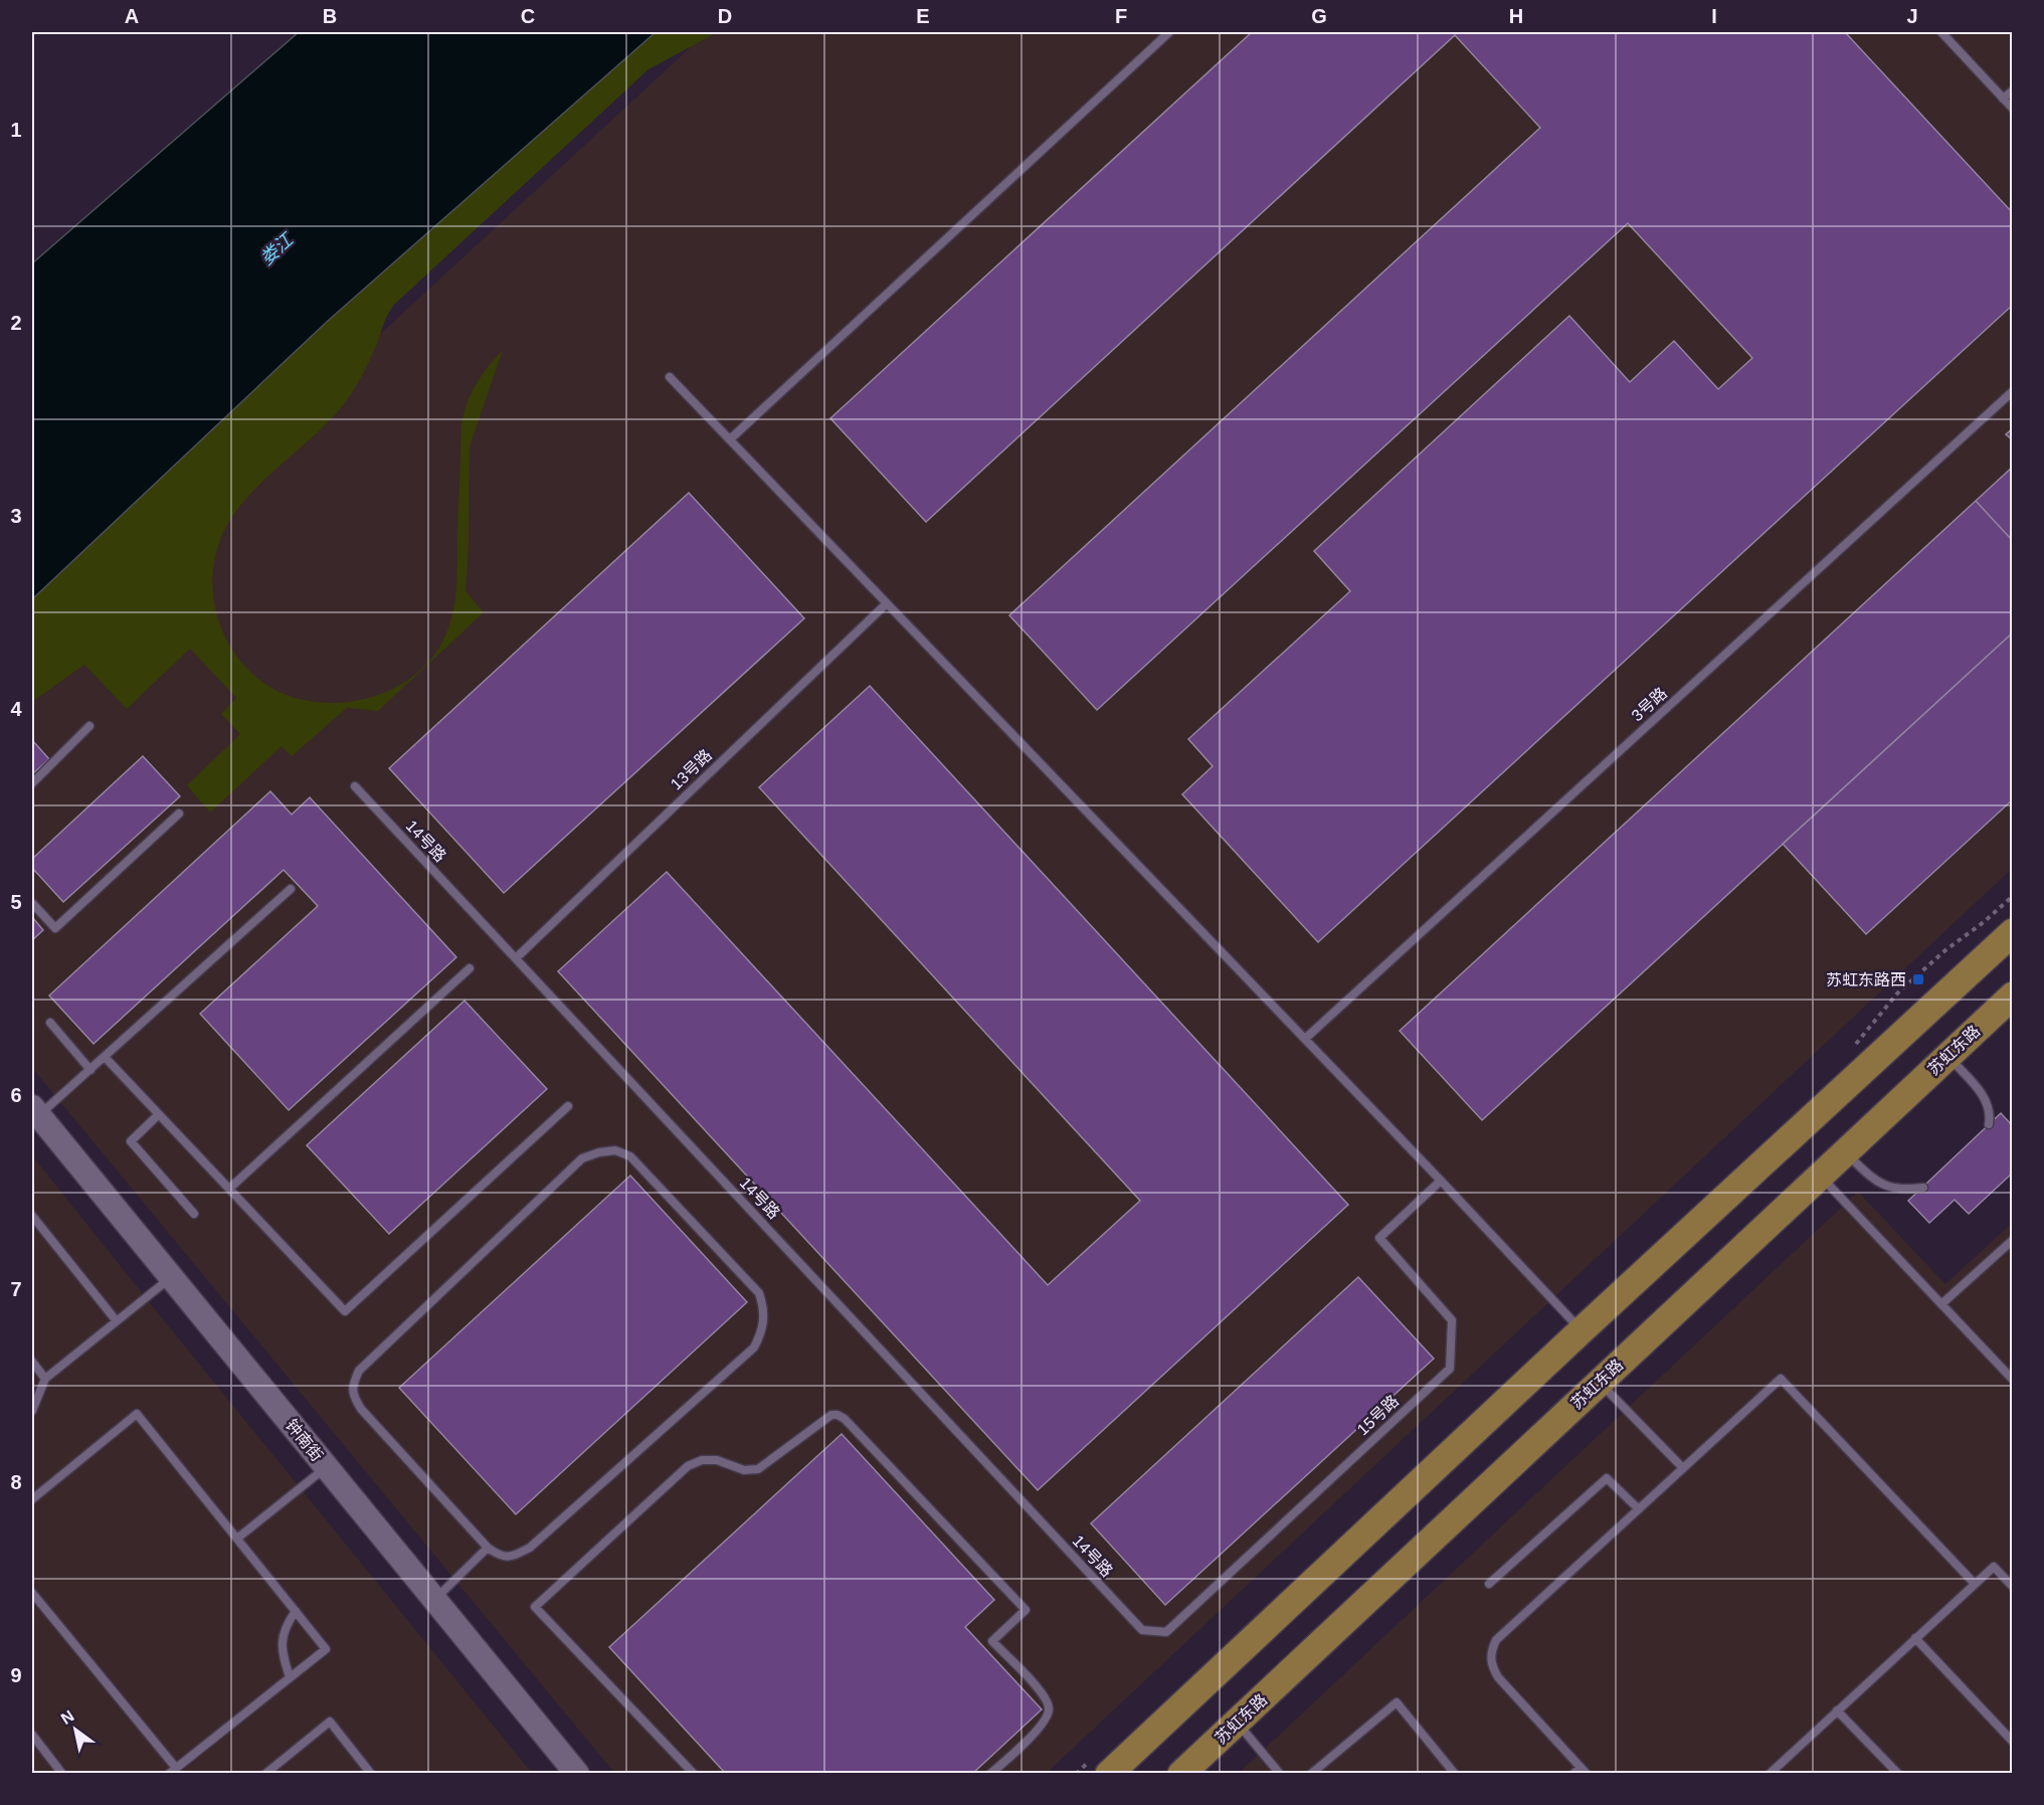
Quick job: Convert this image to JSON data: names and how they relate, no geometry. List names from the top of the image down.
{
  "streets": {
    "main road": ["苏虹东路"],
    "street": ["钟南街"],
    "lane": [
      "3号路",
      "13号路",
      "14号路",
      "15号路"
    ]
  },
  "crossings": [
    ["13号路", "14号路"],
    ["14号路", "15号路"]
  ],
  "water": ["娄江"],
  "places": {
    "transit": ["苏虹东路西"]
  },
  "north": "top left",
  "grid": {
    "columns": [
      "A",
      "B",
      "C",
      "D",
      "E",
      "F",
      "G",
      "H",
      "I",
      "J"
    ],
    "rows": [
      "1",
      "2",
      "3",
      "4",
      "5",
      "6",
      "7",
      "8",
      "9"
    ]
  }
}
